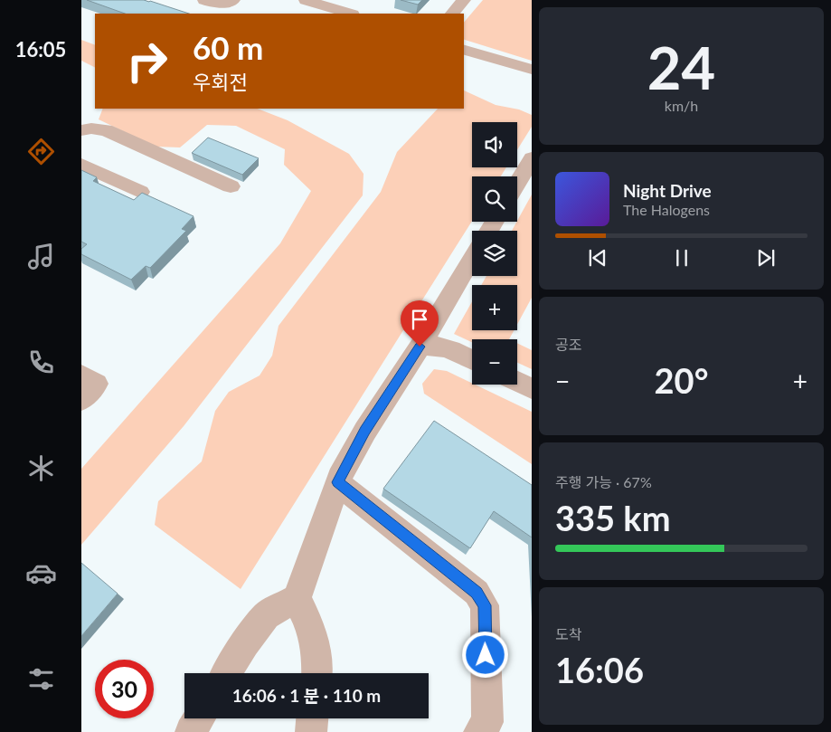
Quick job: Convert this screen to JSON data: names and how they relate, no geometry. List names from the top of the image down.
{
  "page": {
    "tabs": "16:05",
    "tile": [
      ["24", "km/h"],
      "공조",
      ["주행 가능 · 67%", "335 km"],
      ["도착", "16:06"]
    ],
    "turn": ["60 m", "우회전"],
    "map_buttons": ["+", "−"],
    "song": ["Night Drive", "The Halogens"],
    "heat": ["−", "20°", "+"],
    "limit": "30",
    "trip": "16:06 · 1 분 · 110 m"
  }
}
